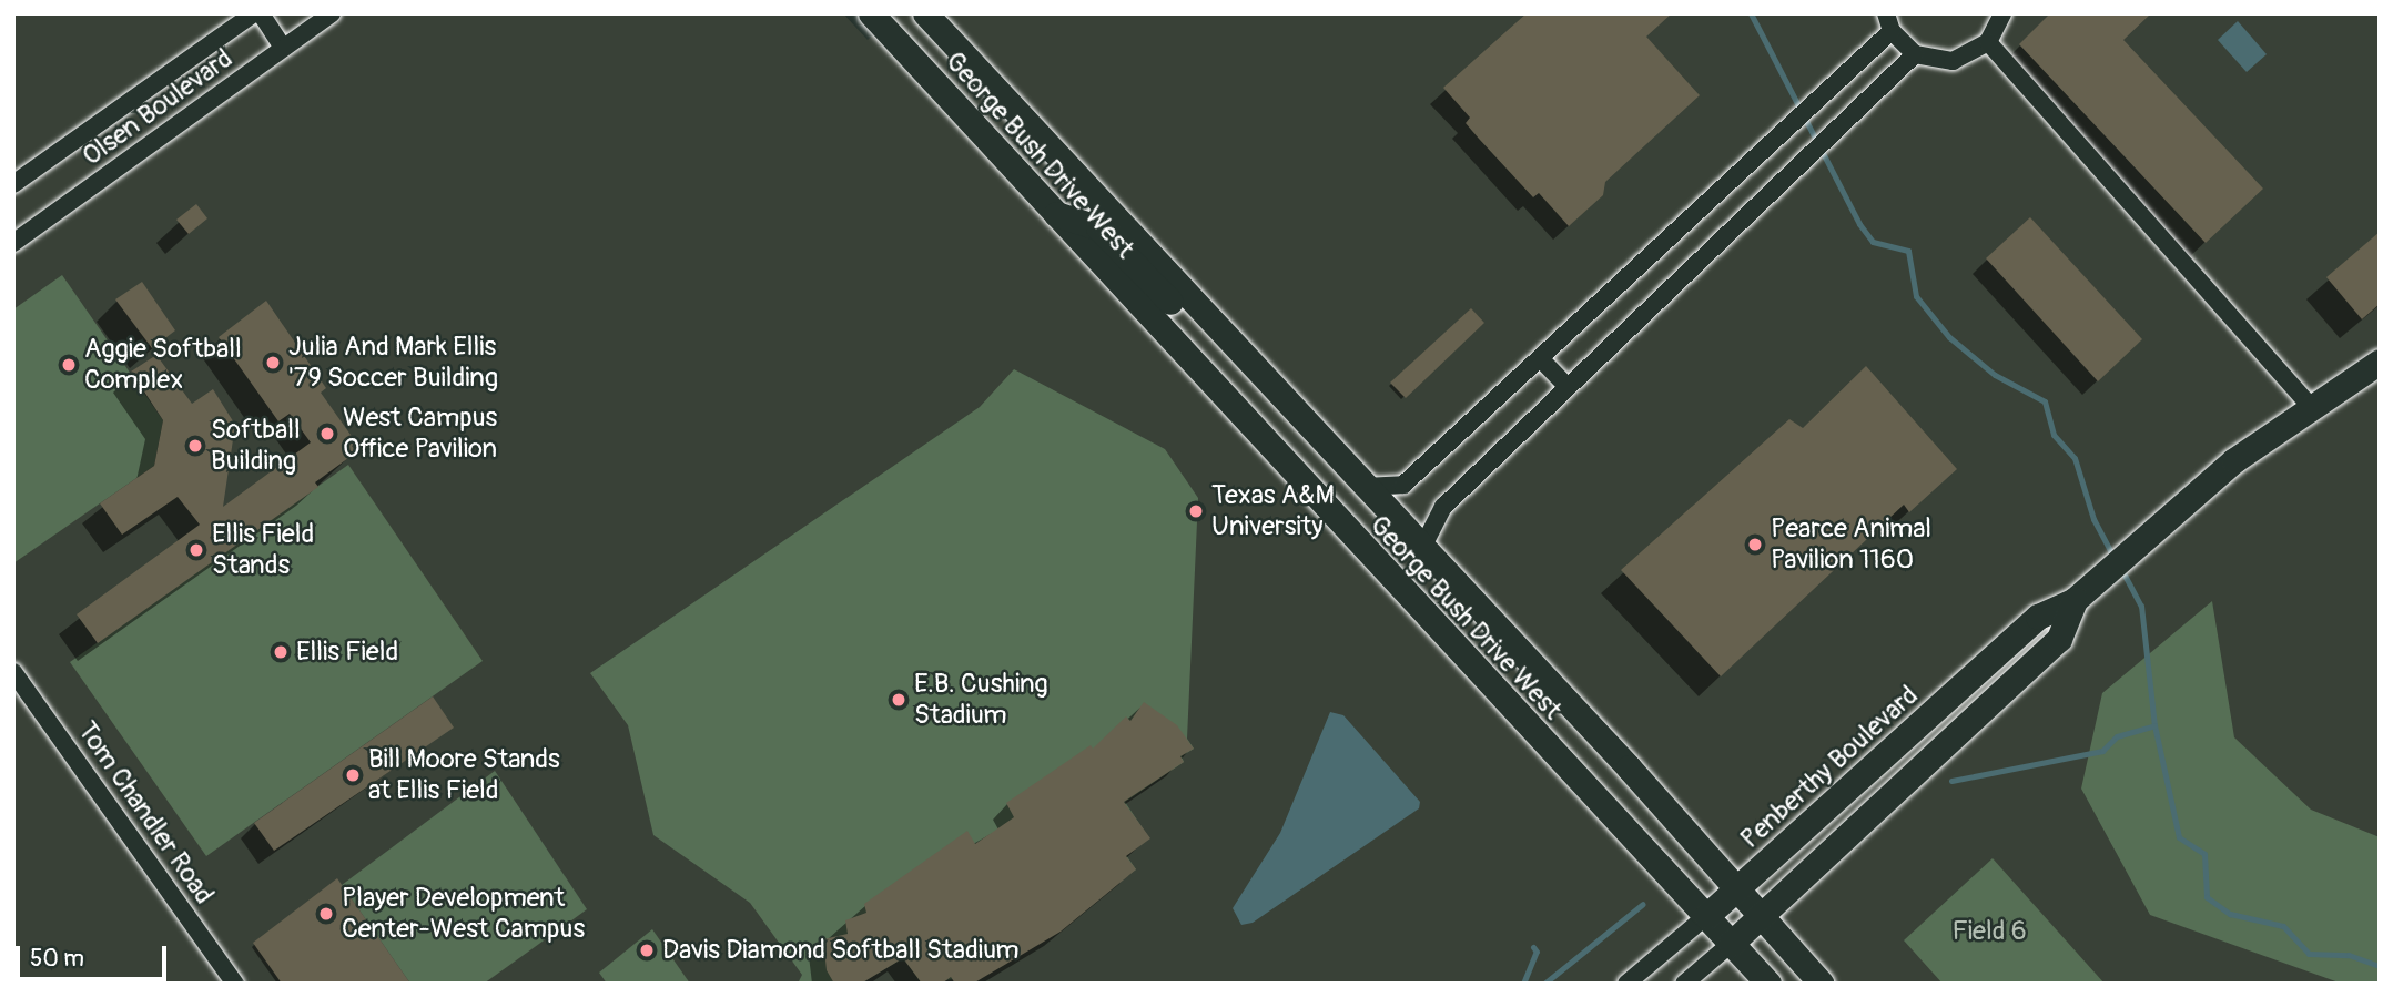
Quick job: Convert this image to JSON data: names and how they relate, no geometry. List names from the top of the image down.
{
  "streets": {
    "main road": ["George Bush Drive West", "Penberthy Boulevard"],
    "street": ["Olsen Boulevard", "Tom Chandler Road"]
  },
  "crossings": [
    ["George Bush Drive West", "Penberthy Boulevard"]
  ],
  "parks": ["Field 6"],
  "places": [
    "Julia And Mark Ellis '79 Soccer Building",
    "Aggie Softball Complex",
    "West Campus Office Pavilion",
    "Softball Building",
    "Texas A&M University",
    "Pearce Animal Pavilion 1160",
    "Ellis Field Stands",
    "Ellis Field",
    "E.B. Cushing Stadium",
    "Bill Moore Stands at Ellis Field",
    "Player Development Center-West Campus",
    "Davis Diamond Softball Stadium"
  ],
  "scale_bar": "50 m"
}
